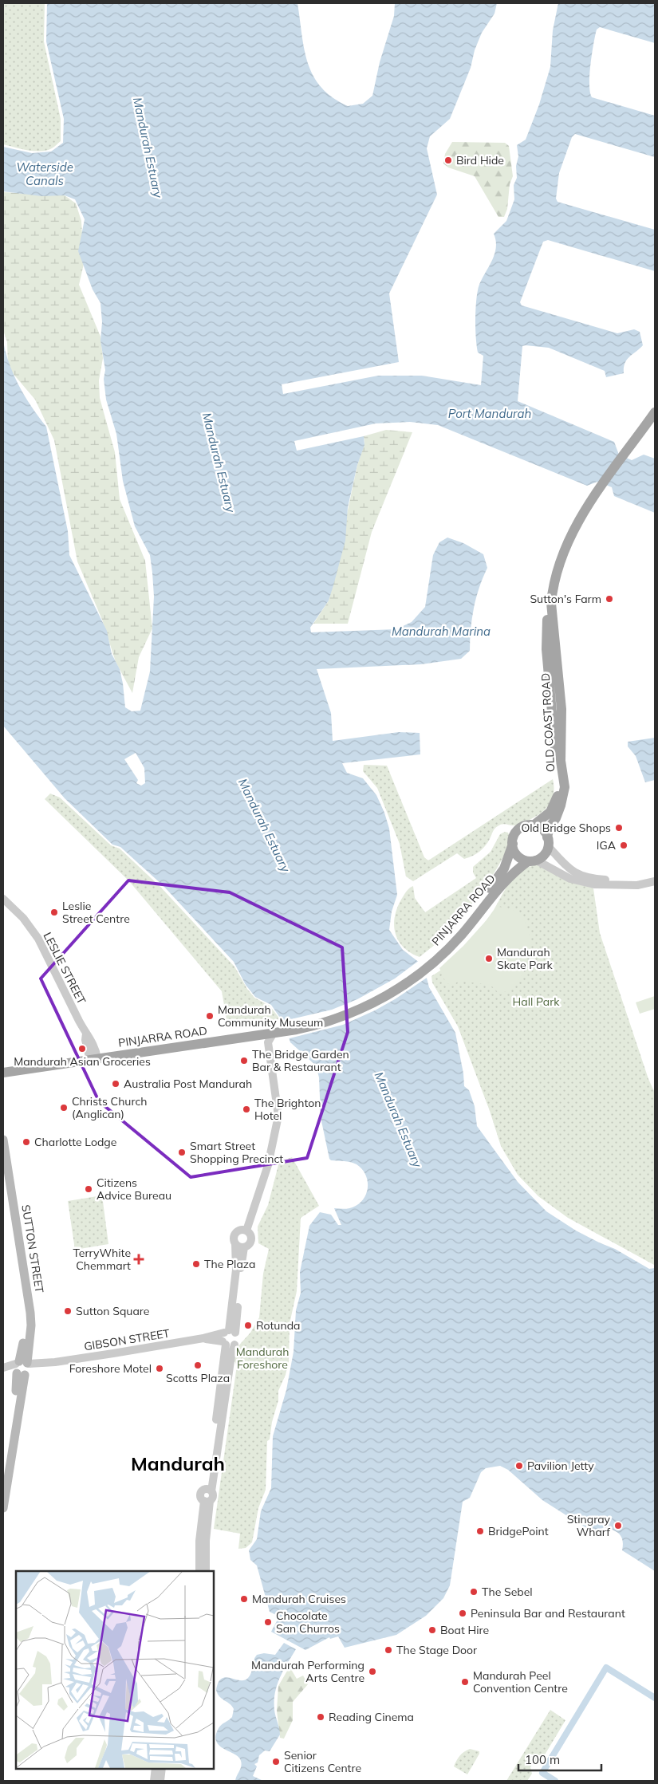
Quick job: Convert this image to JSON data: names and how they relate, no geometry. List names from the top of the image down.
{
  "streets": {
    "main road": ["OLD COAST ROAD", "PINJARRA ROAD", "SUTTON STREET"],
    "street": ["LESLIE STREET", "GIBSON STREET"]
  },
  "crossings": [
    ["OLD COAST ROAD", "PINJARRA ROAD"],
    ["PINJARRA ROAD", "LESLIE STREET"],
    ["SUTTON STREET", "GIBSON STREET"]
  ],
  "districts": ["Mandurah"],
  "water": [
    "Mandurah Estuary",
    "Waterside Canals",
    "Port Mandurah",
    "Mandurah Marina"
  ],
  "parks": ["Hall Park", "Mandurah Foreshore"],
  "places": {
    "other": [
      "Bird Hide",
      "Sutton's Farm",
      "Old Bridge Shops",
      "IGA",
      "Leslie Street Centre",
      "Mandurah Skate Park",
      "Mandurah Community Museum",
      "Mandurah Asian Groceries",
      "The Bridge Garden Bar & Restaurant",
      "Australia Post Mandurah",
      "Christs Church (Anglican)",
      "The Brighton Hotel",
      "Charlotte Lodge",
      "Smart Street Shopping Precinct",
      "Citizens Advice Bureau",
      "The Plaza",
      "Sutton Square",
      "Rotunda",
      "Scotts Plaza",
      "Foreshore Motel",
      "Pavilion Jetty",
      "Stingray Wharf",
      "BridgePoint",
      "The Sebel",
      "Mandurah Cruises",
      "Peninsula Bar and Restaurant",
      "Chocolate San Churros",
      "Boat Hire",
      "The Stage Door",
      "Mandurah Performing Arts Centre",
      "Mandurah Peel Convention Centre",
      "Reading Cinema",
      "Senior Citizens Centre"
    ],
    "health": ["TerryWhite Chemmart"]
  },
  "scale_bar": "100 m"
}
